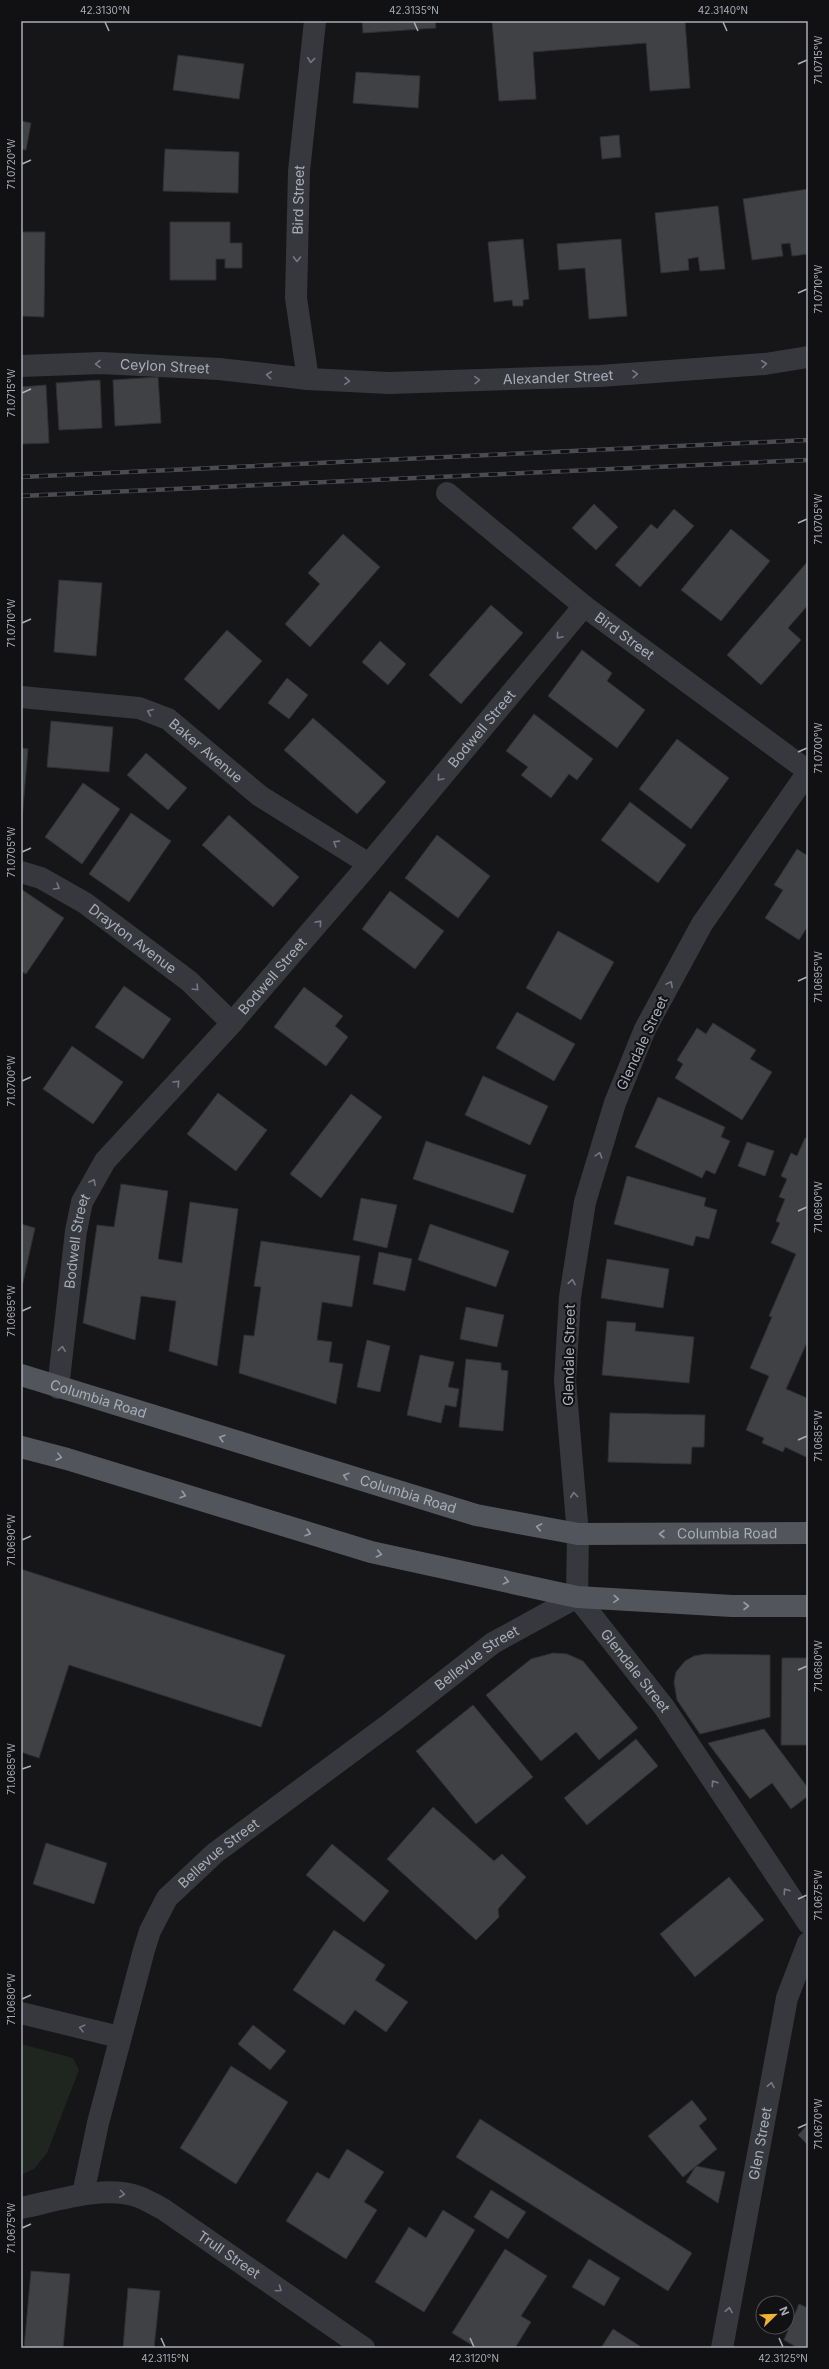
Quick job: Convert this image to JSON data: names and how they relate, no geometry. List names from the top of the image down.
{
  "streets": {
    "main road": ["Columbia Road"],
    "street": [
      "Bird Street",
      "Ceylon Street",
      "Alexander Street",
      "Bodwell Street",
      "Baker Avenue",
      "Drayton Avenue",
      "Glendale Street",
      "Bellevue Street",
      "Glen Street",
      "Trull Street"
    ]
  },
  "crossings": [
    ["Bird Street", "Ceylon Street"],
    ["Bird Street", "Alexander Street"],
    ["Bird Street", "Bodwell Street"],
    ["Bird Street", "Glendale Street"],
    ["Ceylon Street", "Alexander Street"],
    ["Bodwell Street", "Baker Avenue"],
    ["Bodwell Street", "Drayton Avenue"],
    ["Bodwell Street", "Columbia Road"],
    ["Glendale Street", "Columbia Road"],
    ["Glendale Street", "Bellevue Street"],
    ["Bellevue Street", "Trull Street"]
  ],
  "one_way": [
    "Bird Street",
    "Ceylon Street",
    "Alexander Street",
    "Baker Avenue",
    "Drayton Avenue",
    "Glendale Street",
    "Glen Street",
    "Trull Street"
  ],
  "north": "top right",
  "coordinates": [
    "42.3130°N",
    "42.3135°N",
    "42.3140°N",
    "71.0715°W",
    "71.0720°W",
    "71.0710°W",
    "71.0705°W",
    "71.0700°W",
    "71.0695°W",
    "71.0690°W",
    "71.0685°W",
    "71.0680°W",
    "71.0675°W",
    "71.0670°W",
    "42.3115°N",
    "42.3120°N",
    "42.3125°N"
  ]
}
